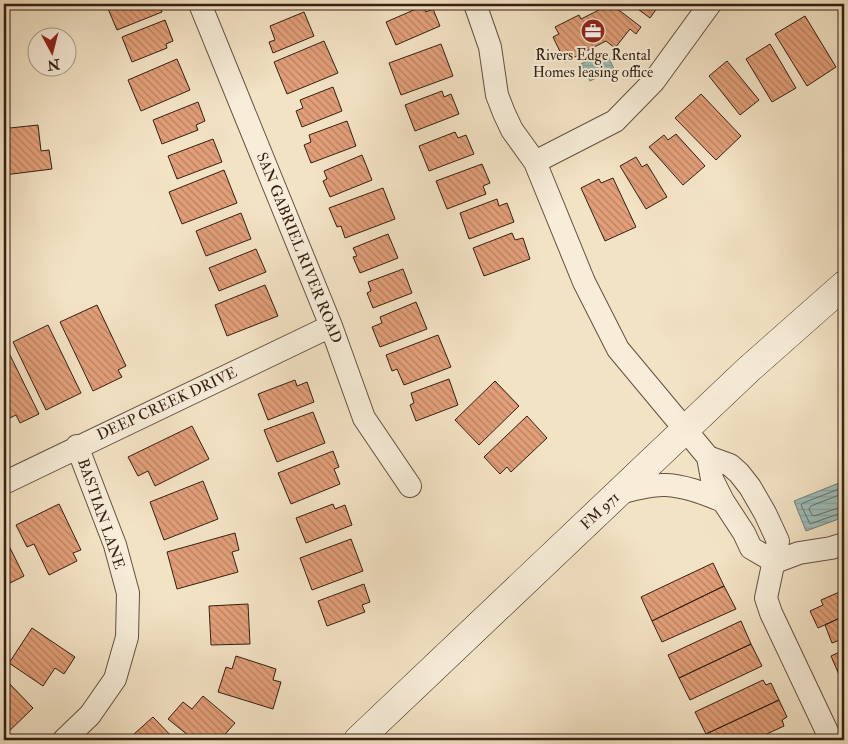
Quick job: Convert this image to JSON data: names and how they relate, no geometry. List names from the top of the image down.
{
  "streets": {
    "main road": ["FM 971"],
    "street": ["SAN GABRIEL RIVER ROAD", "DEEP CREEK DRIVE", "BASTIAN LANE"]
  },
  "crossings": [
    ["SAN GABRIEL RIVER ROAD", "DEEP CREEK DRIVE"],
    ["DEEP CREEK DRIVE", "BASTIAN LANE"]
  ],
  "places": {
    "office": ["Rivers Edge Rental Homes leasing office"]
  },
  "north": "bottom"
}
